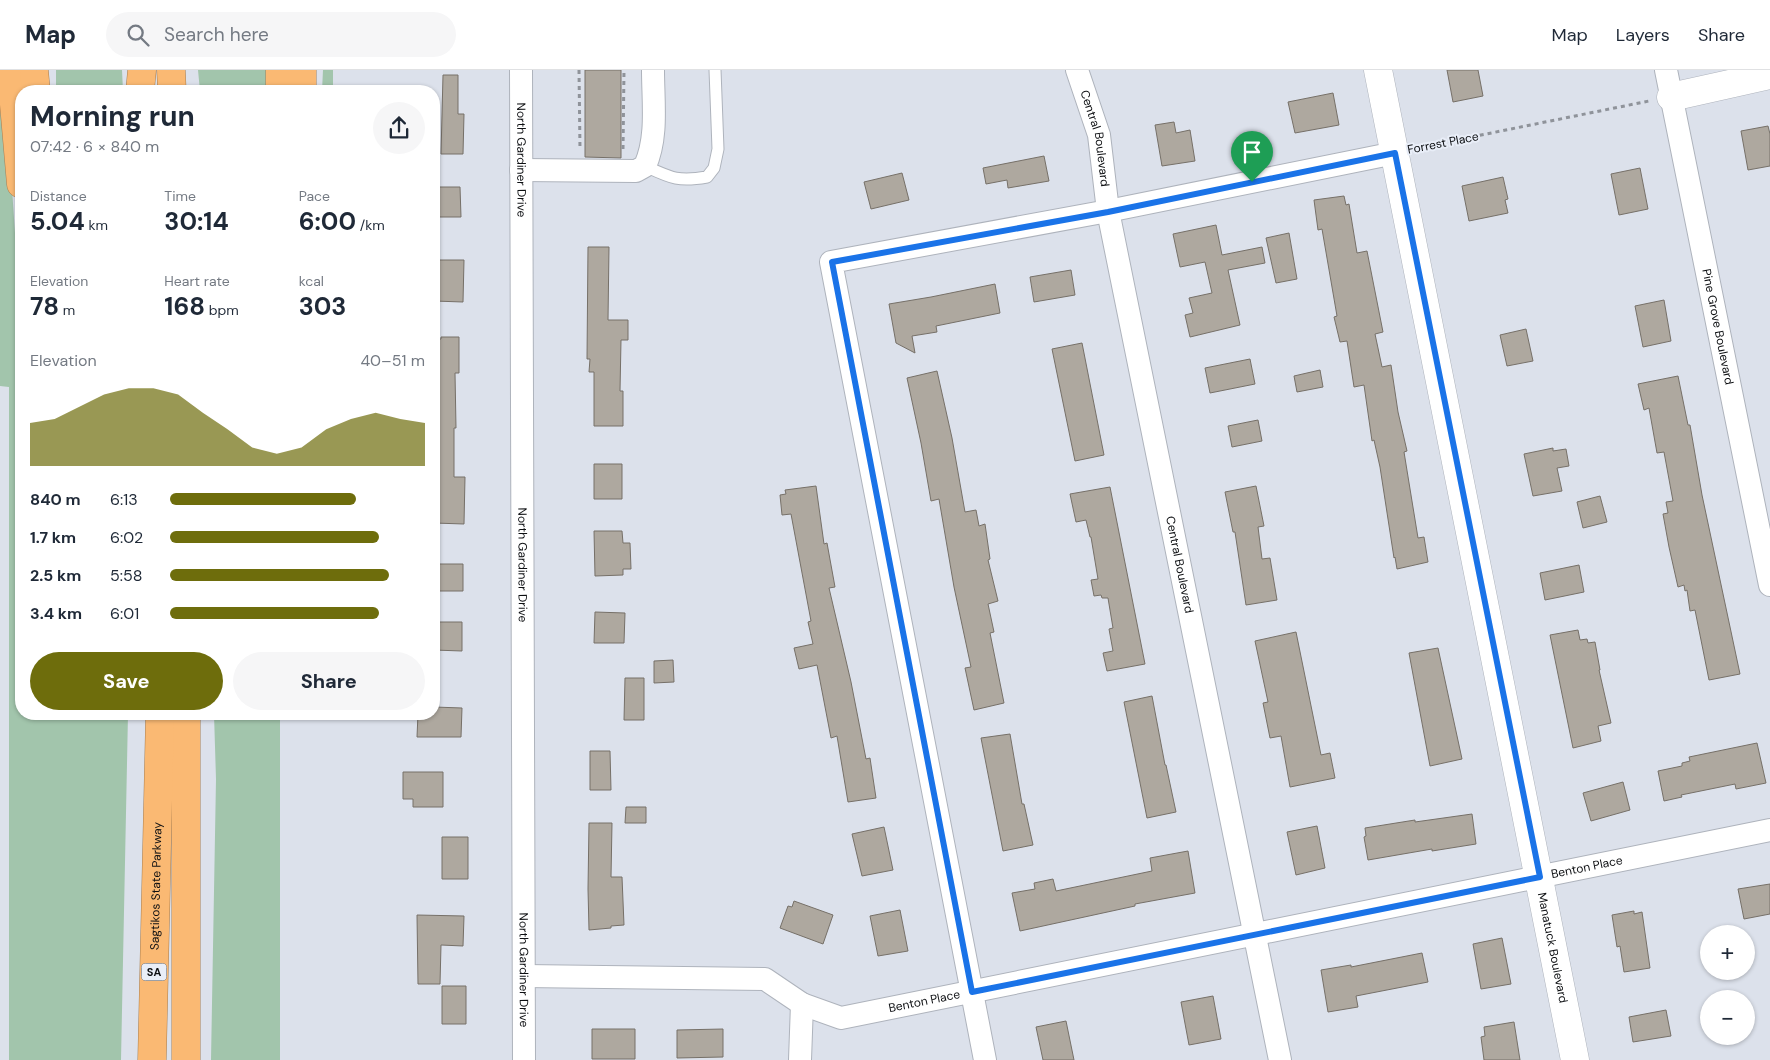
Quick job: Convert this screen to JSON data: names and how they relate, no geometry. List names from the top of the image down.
{
  "streets": {
    "highway": ["Sagtikos State Parkway", "SA"],
    "street": [
      "Central Boulevard",
      "Forrest Place",
      "North Gardiner Drive",
      "Pine Grove Boulevard",
      "Benton Place",
      "Manatuck Boulevard"
    ]
  },
  "crossings": [
    ["Central Boulevard", "Forrest Place"],
    ["Central Boulevard", "Benton Place"],
    ["Forrest Place", "Pine Grove Boulevard"],
    ["Forrest Place", "Benton Place"],
    ["Forrest Place", "Manatuck Boulevard"],
    ["North Gardiner Drive", "Benton Place"],
    ["Benton Place", "Manatuck Boulevard"]
  ],
  "page": {
    "header": "Map",
    "search": "Search here",
    "nav": ["Map", "Layers", "Share"],
    "heading": ["Morning run", "07:42 · 6 × 840 m"],
    "stats": [
      ["Distance", "5.04 km"],
      ["Time", "30:14"],
      ["Pace", "6:00 /km"],
      ["Elevation", "78 m"],
      ["Heart rate", "168 bpm"],
      ["kcal", "303"]
    ],
    "chart": ["Elevation", "40–51 m"],
    "list": [
      {
        "name": "840 m",
        "note": "6:13"
      },
      {
        "name": "1.7 km",
        "note": "6:02"
      },
      {
        "name": "2.5 km",
        "note": "5:58"
      },
      {
        "name": "3.4 km",
        "note": "6:01"
      }
    ],
    "buttons": ["Save", "Share"],
    "map_buttons": ["+", "−"]
  }
}
